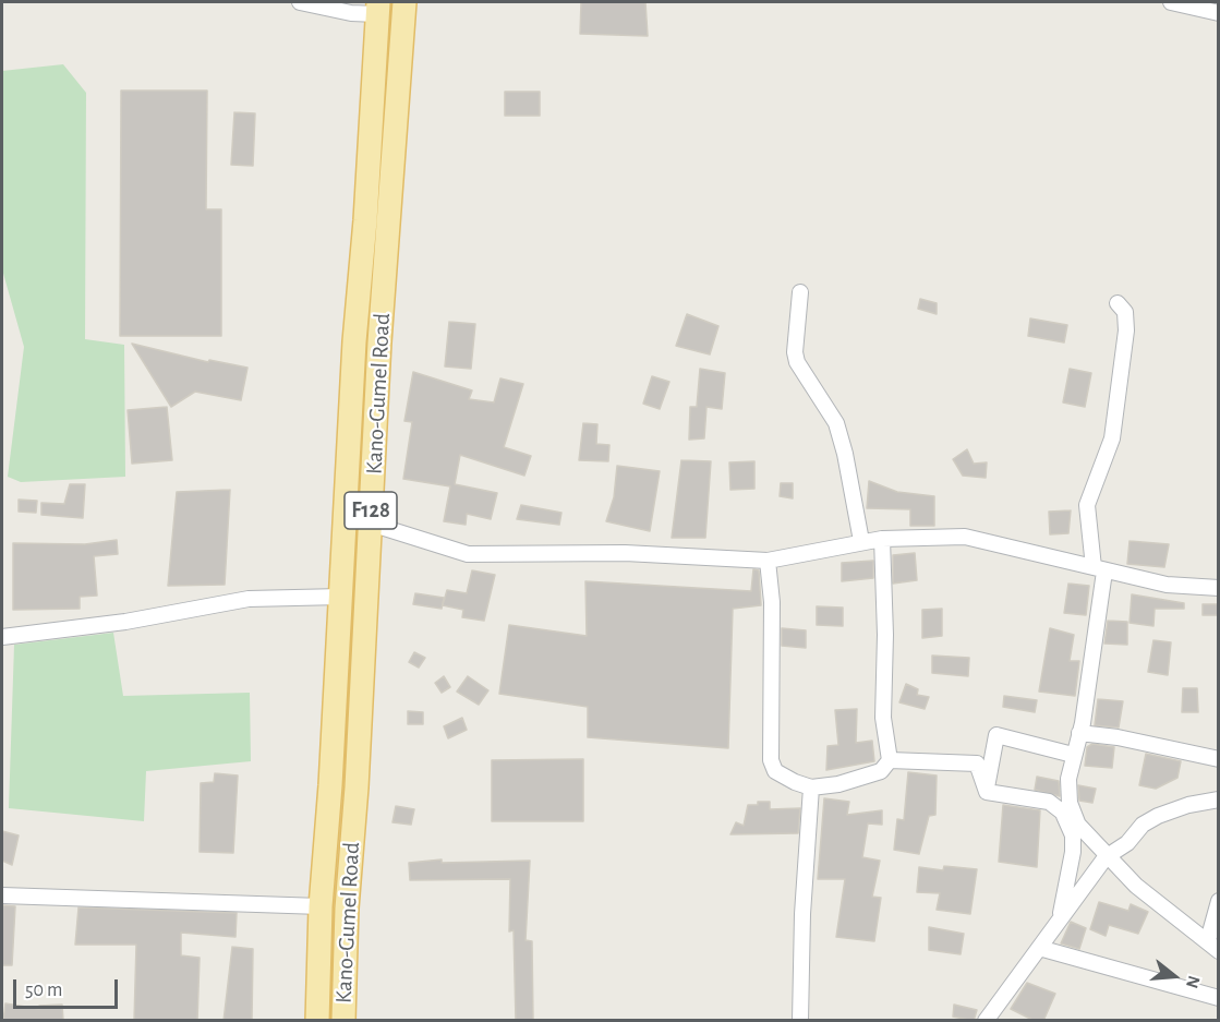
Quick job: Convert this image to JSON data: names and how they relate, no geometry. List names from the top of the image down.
{
  "streets": {
    "main road": ["Kano-Gumel Road", "F128"]
  },
  "scale_bar": "50 m",
  "north": "right"
}
